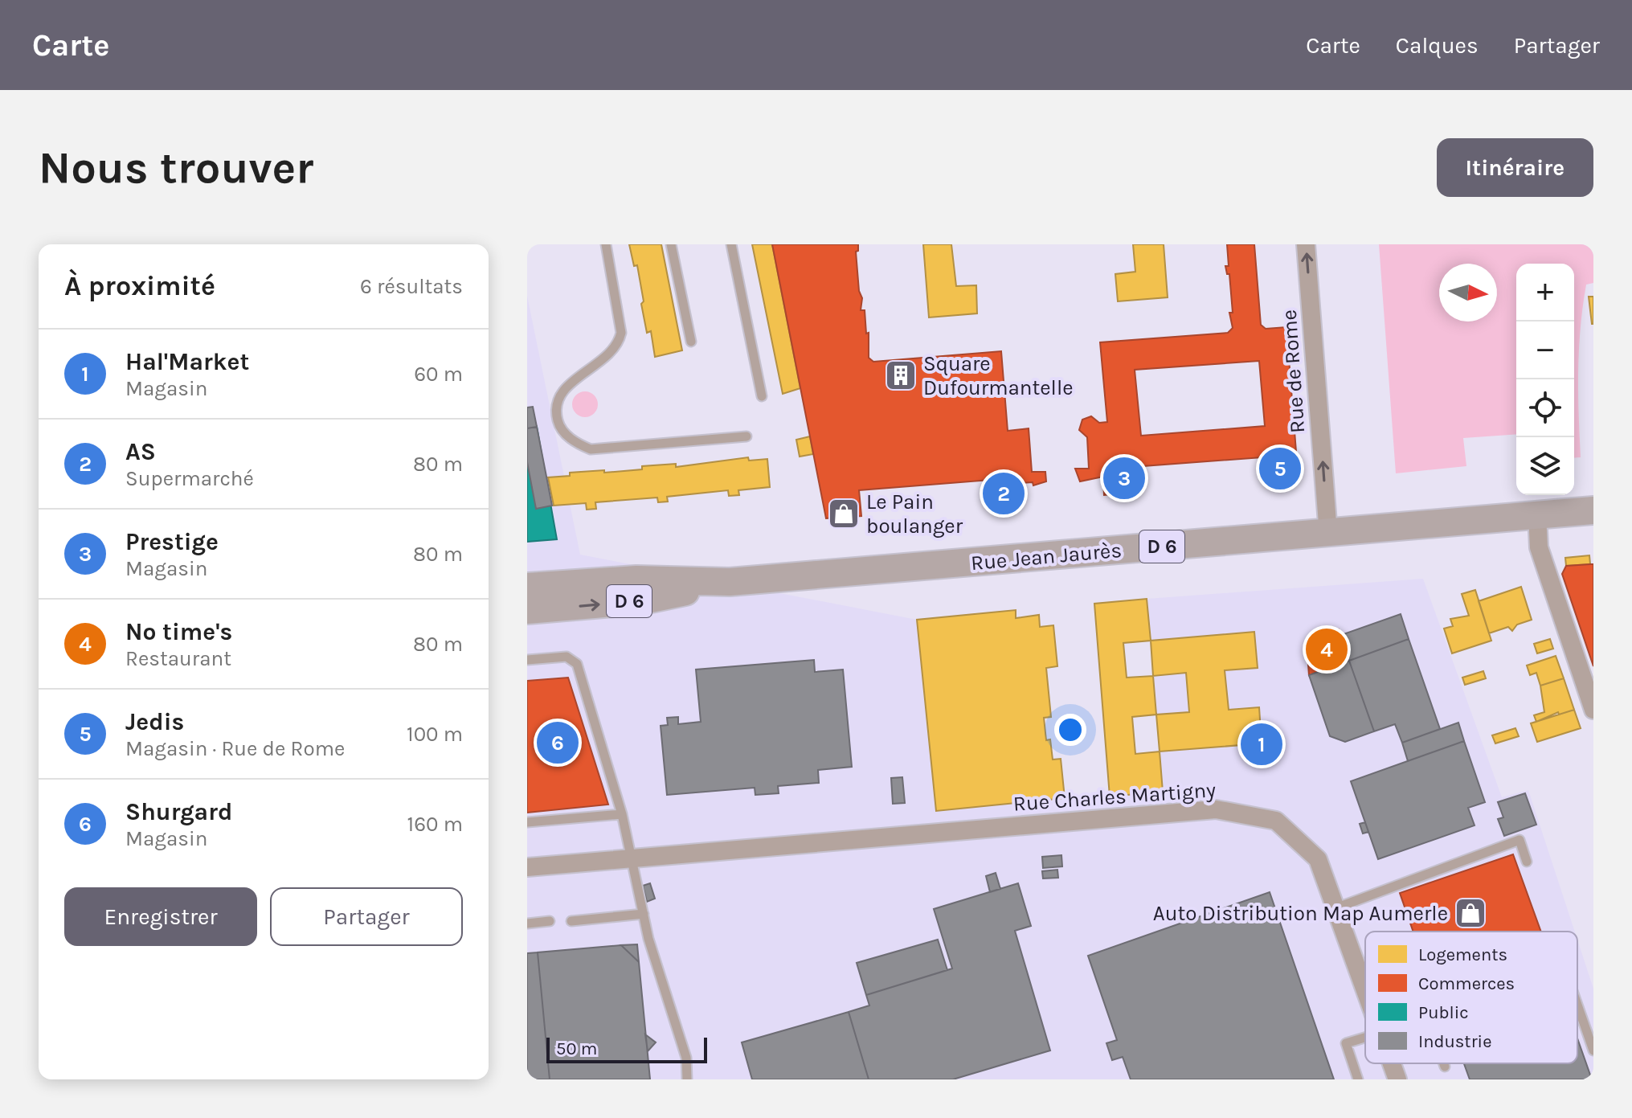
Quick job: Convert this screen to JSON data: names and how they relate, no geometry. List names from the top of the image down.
{
  "streets": {
    "main road": ["D 6", "Rue Jean Jaurès"],
    "street": ["Rue de Rome", "Rue Charles Martigny"]
  },
  "crossings": [
    ["Rue de Rome", "Rue Jean Jaurès"]
  ],
  "one_way": ["Rue de Rome"],
  "places": {
    "building": ["Square Dufourmantelle"],
    "shop": ["Le Pain boulanger", "Auto Distribution Map Aumerle"]
  },
  "legend": [
    "Logements",
    "Commerces",
    "Public",
    "Industrie"
  ],
  "scale_bar": "50 m",
  "north": "right",
  "page": {
    "header": "Carte",
    "nav": ["Carte", "Calques", "Partager"],
    "buttons": [
      "Itinéraire",
      ["Enregistrer", "Partager"]
    ],
    "title": "Nous trouver",
    "heading": ["À proximité", "6 résultats"],
    "map_buttons": ["+", "−"],
    "list": [
      {
        "mark": "1",
        "name": "Hal'Market",
        "note": "Magasin",
        "value": "60 m"
      },
      {
        "mark": "2",
        "name": "AS",
        "note": "Supermarché",
        "value": "80 m"
      },
      {
        "mark": "3",
        "name": "Prestige",
        "note": "Magasin",
        "value": "80 m"
      },
      {
        "mark": "4",
        "name": "No time's",
        "note": "Restaurant",
        "value": "80 m"
      },
      {
        "mark": "5",
        "name": "Jedis",
        "note": "Magasin · Rue de Rome",
        "value": "100 m"
      },
      {
        "mark": "6",
        "name": "Shurgard",
        "note": "Magasin",
        "value": "160 m"
      }
    ],
    "pins": [
      "5",
      "3",
      "2",
      "4",
      "6",
      "1"
    ],
    "scale": "50 m"
  }
}
